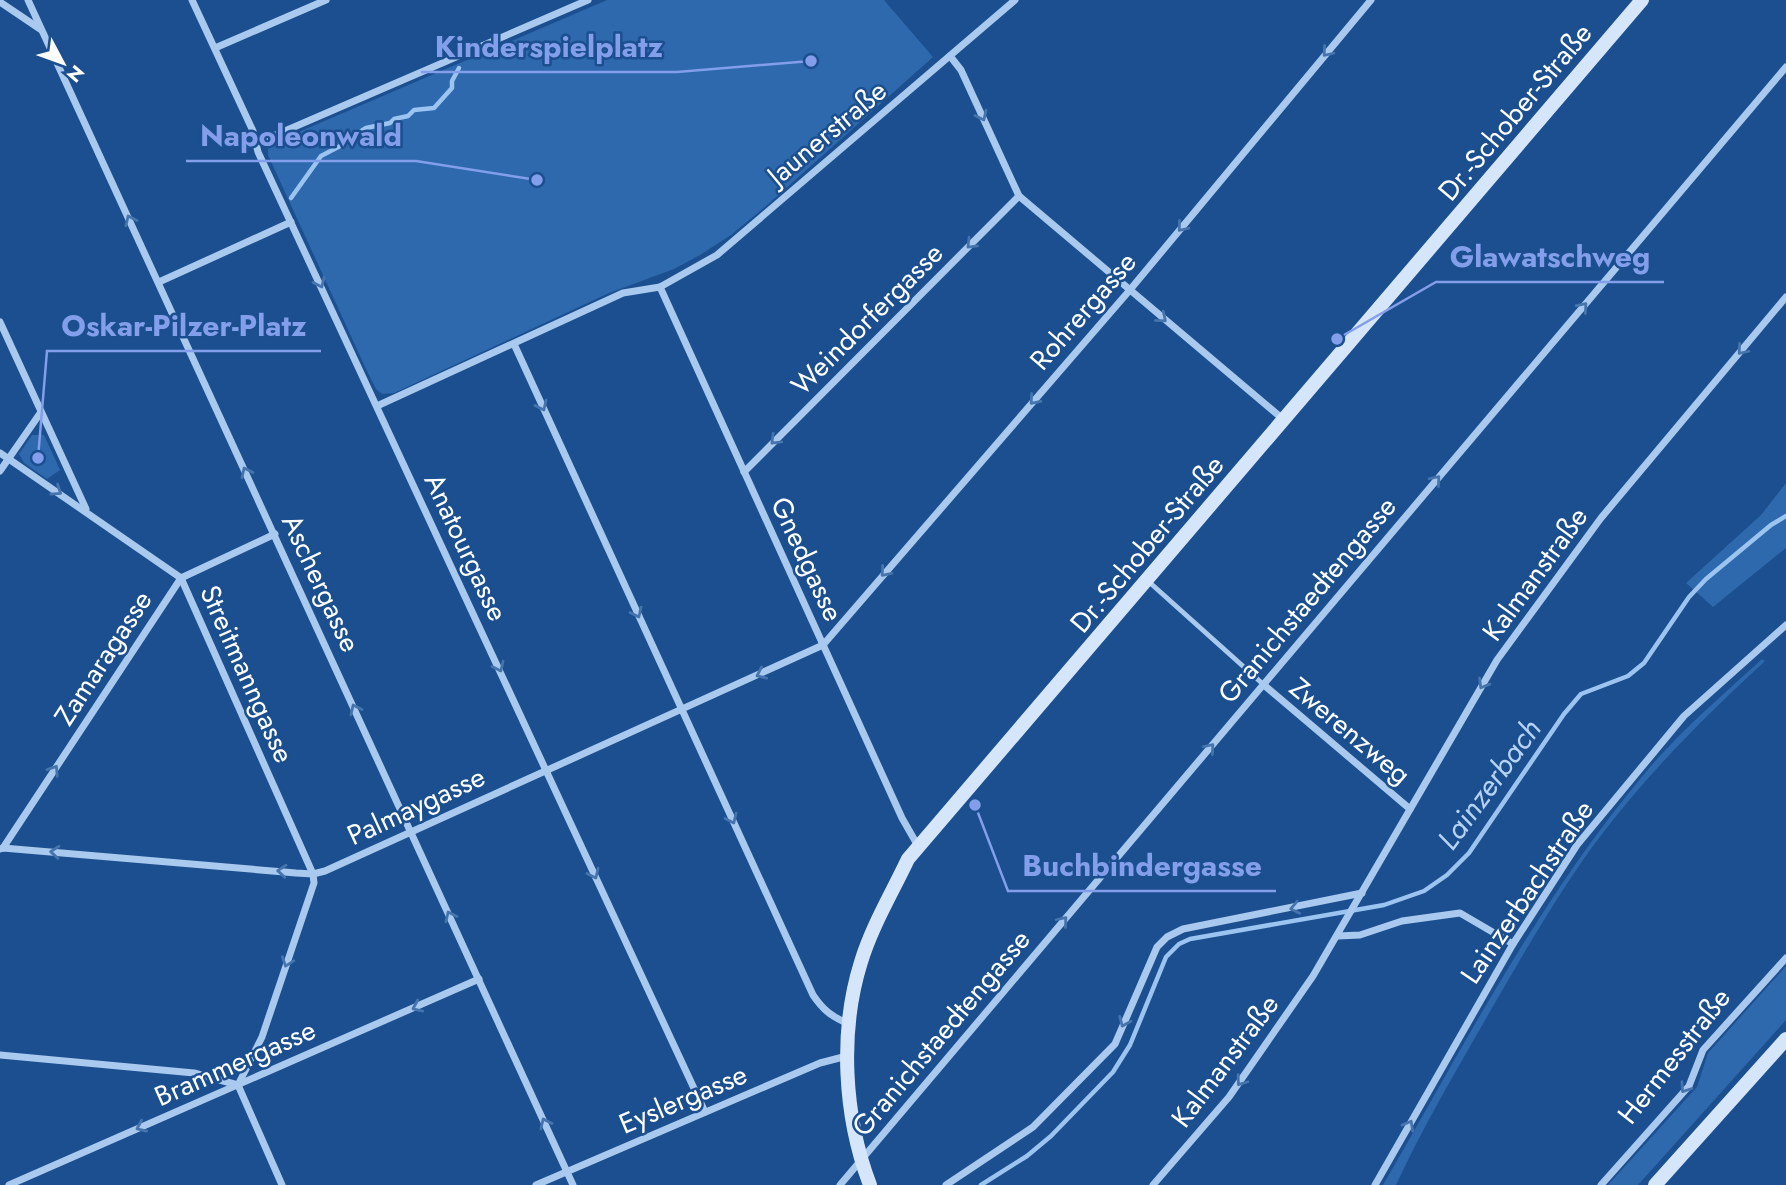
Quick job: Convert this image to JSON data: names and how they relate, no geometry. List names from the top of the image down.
{
  "streets": {
    "street": [
      "Dr.-Schober-Straße",
      "Jaunerstraße",
      "Rohrergasse",
      "Weindorfergasse",
      "Anatourgasse",
      "Gnedgasse",
      "Kalmanstraße",
      "Aschergasse",
      "Granichstaedtengasse",
      "Zamaragasse",
      "Streitmanngasse",
      "Zwerenzweg",
      "Palmaygasse",
      "Lainzerbachstraße",
      "Hermesstraße",
      "Brammergasse",
      "Eyslergasse"
    ]
  },
  "crossings": [
    ["Dr.-Schober-Straße", "Gnedgasse"],
    ["Dr.-Schober-Straße", "Granichstaedtengasse"],
    ["Dr.-Schober-Straße", "Eyslergasse"],
    ["Jaunerstraße", "Gnedgasse"],
    ["Rohrergasse", "Gnedgasse"],
    ["Rohrergasse", "Palmaygasse"],
    ["Weindorfergasse", "Gnedgasse"],
    ["Anatourgasse", "Palmaygasse"],
    ["Anatourgasse", "Eyslergasse"],
    ["Gnedgasse", "Palmaygasse"],
    ["Kalmanstraße", "Zwerenzweg"],
    ["Aschergasse", "Zamaragasse"],
    ["Aschergasse", "Palmaygasse"],
    ["Aschergasse", "Brammergasse"],
    ["Aschergasse", "Eyslergasse"],
    ["Granichstaedtengasse", "Zwerenzweg"],
    ["Zamaragasse", "Streitmanngasse"],
    ["Zamaragasse", "Palmaygasse"],
    ["Streitmanngasse", "Palmaygasse"]
  ],
  "one_way": [
    "Rohrergasse",
    "Weindorfergasse",
    "Anatourgasse",
    "Kalmanstraße",
    "Aschergasse",
    "Granichstaedtengasse",
    "Zamaragasse",
    "Palmaygasse",
    "Lainzerbachstraße",
    "Brammergasse"
  ],
  "water": ["Lainzerbach"],
  "places": [
    "Kinderspielplatz",
    "Napoleonwald",
    "Glawatschweg",
    "Oskar-Pilzer-Platz",
    "Buchbindergasse"
  ],
  "north": "bottom right"
}
